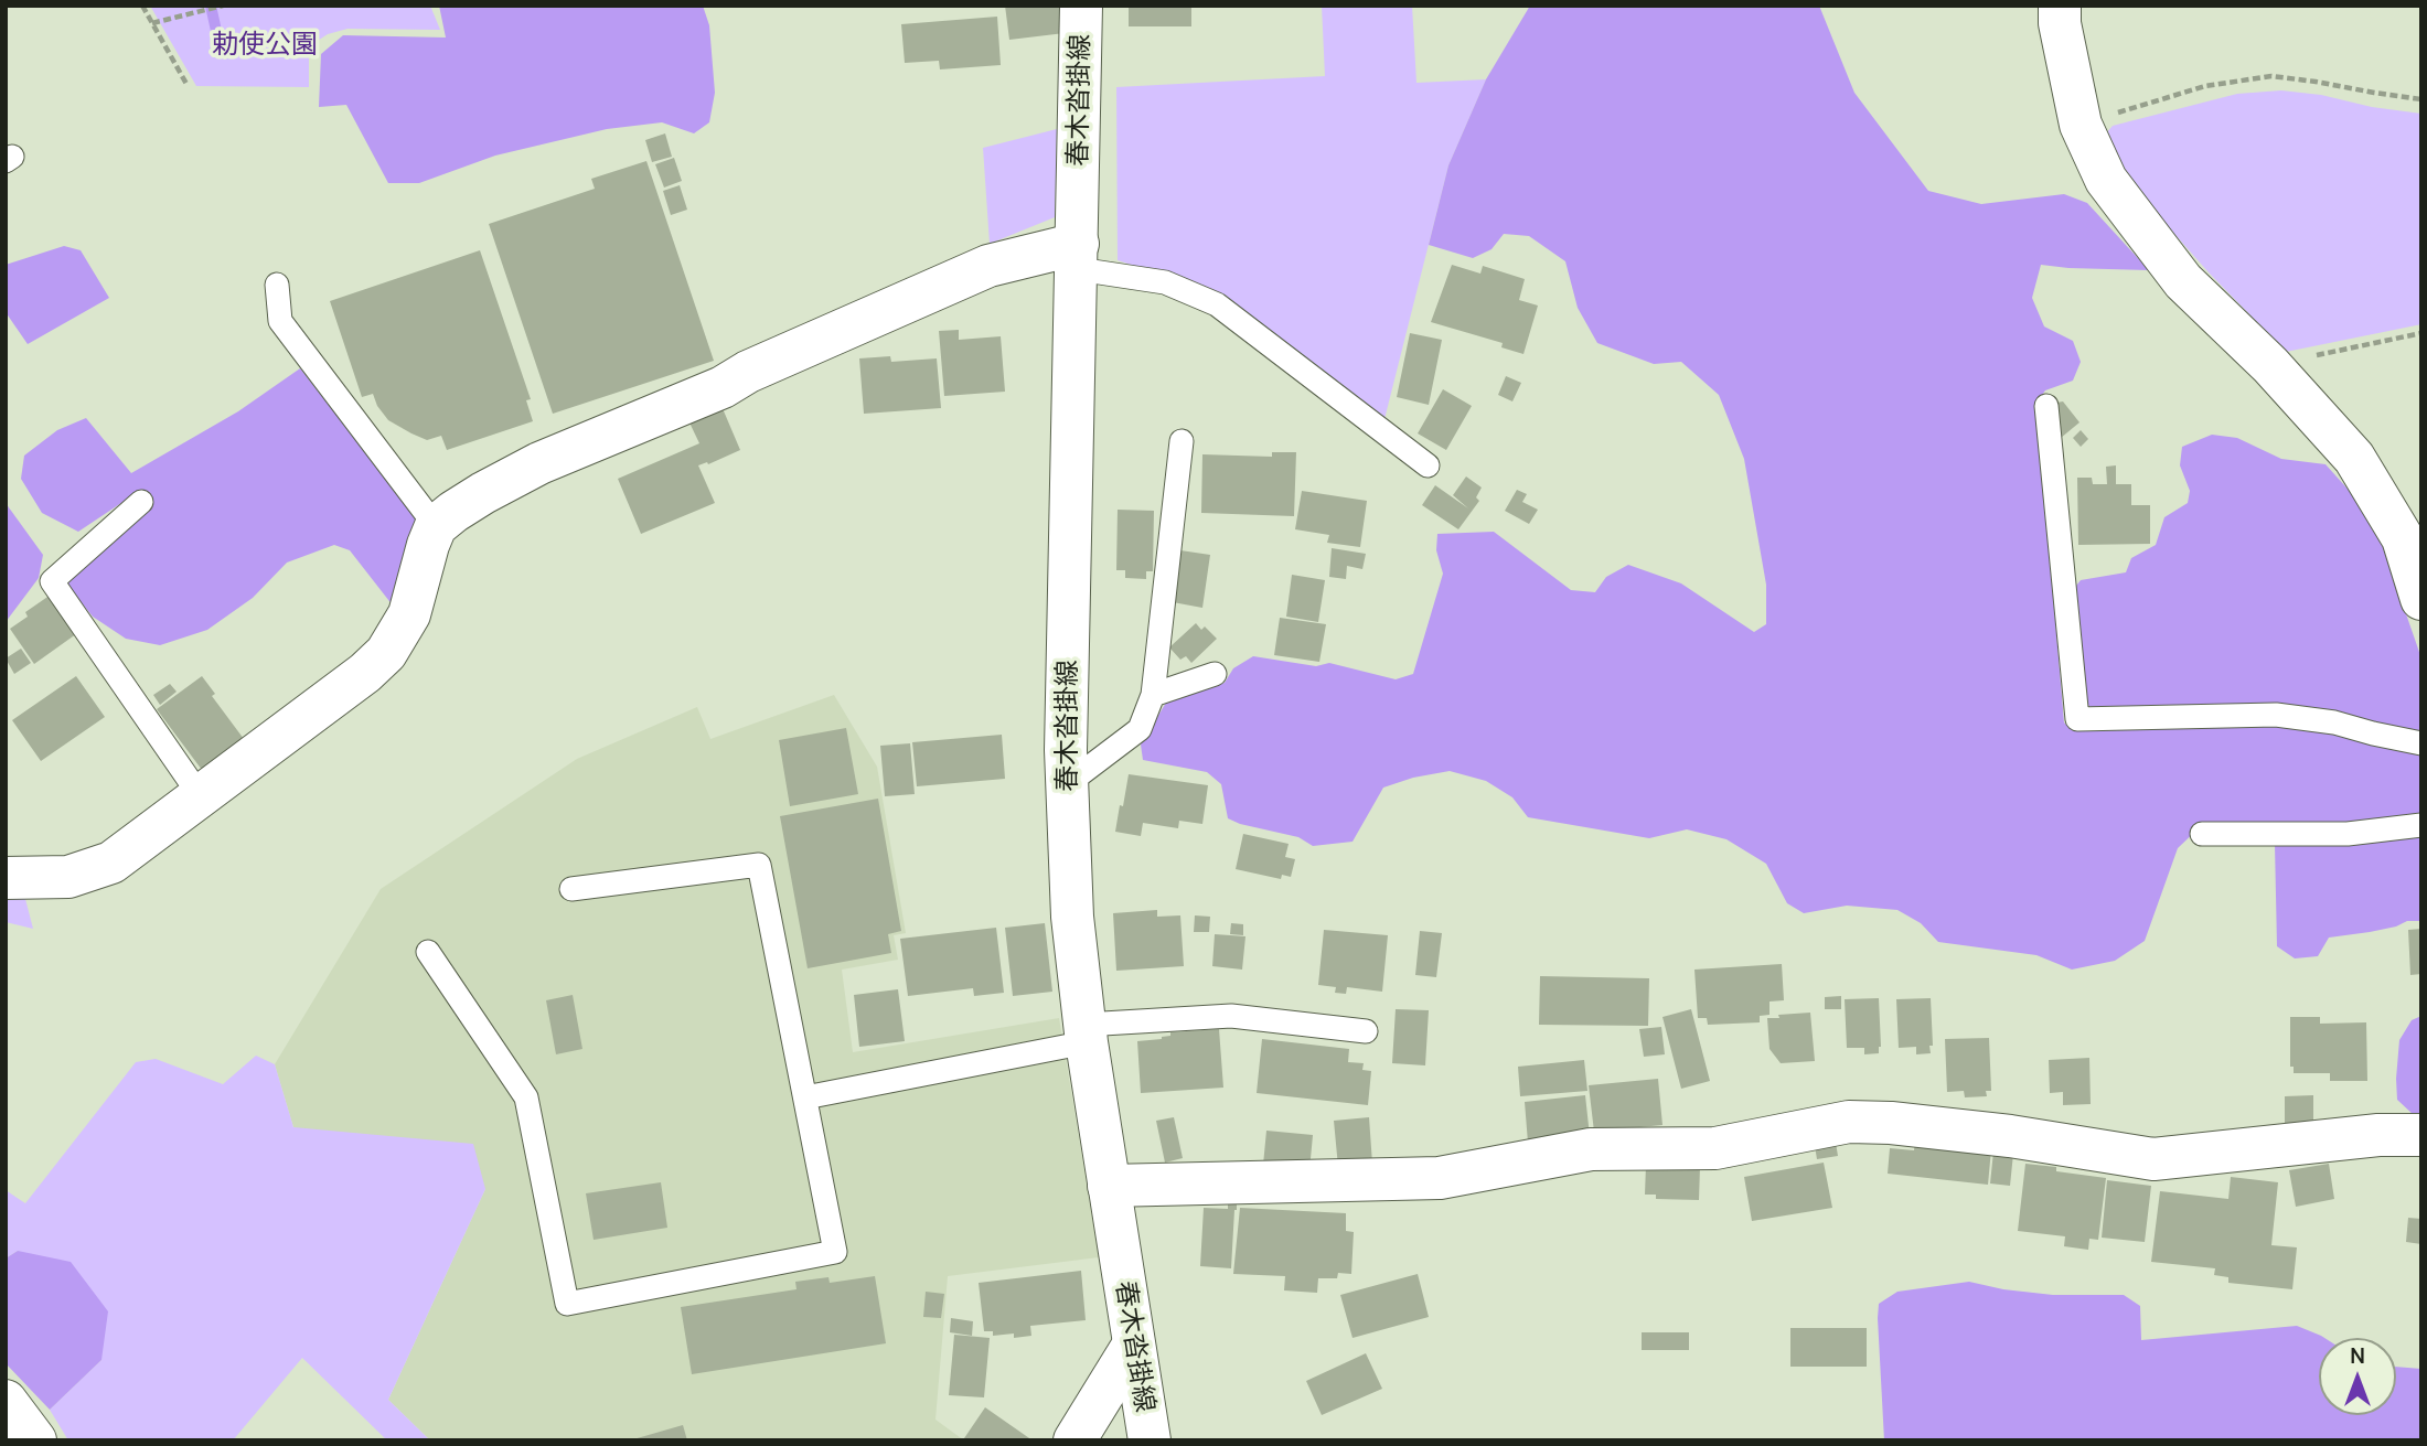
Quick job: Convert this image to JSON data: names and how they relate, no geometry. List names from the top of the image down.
{
  "streets": {
    "street": ["春木沓掛線"]
  },
  "parks": ["勅使公園"],
  "north": "top"
}
